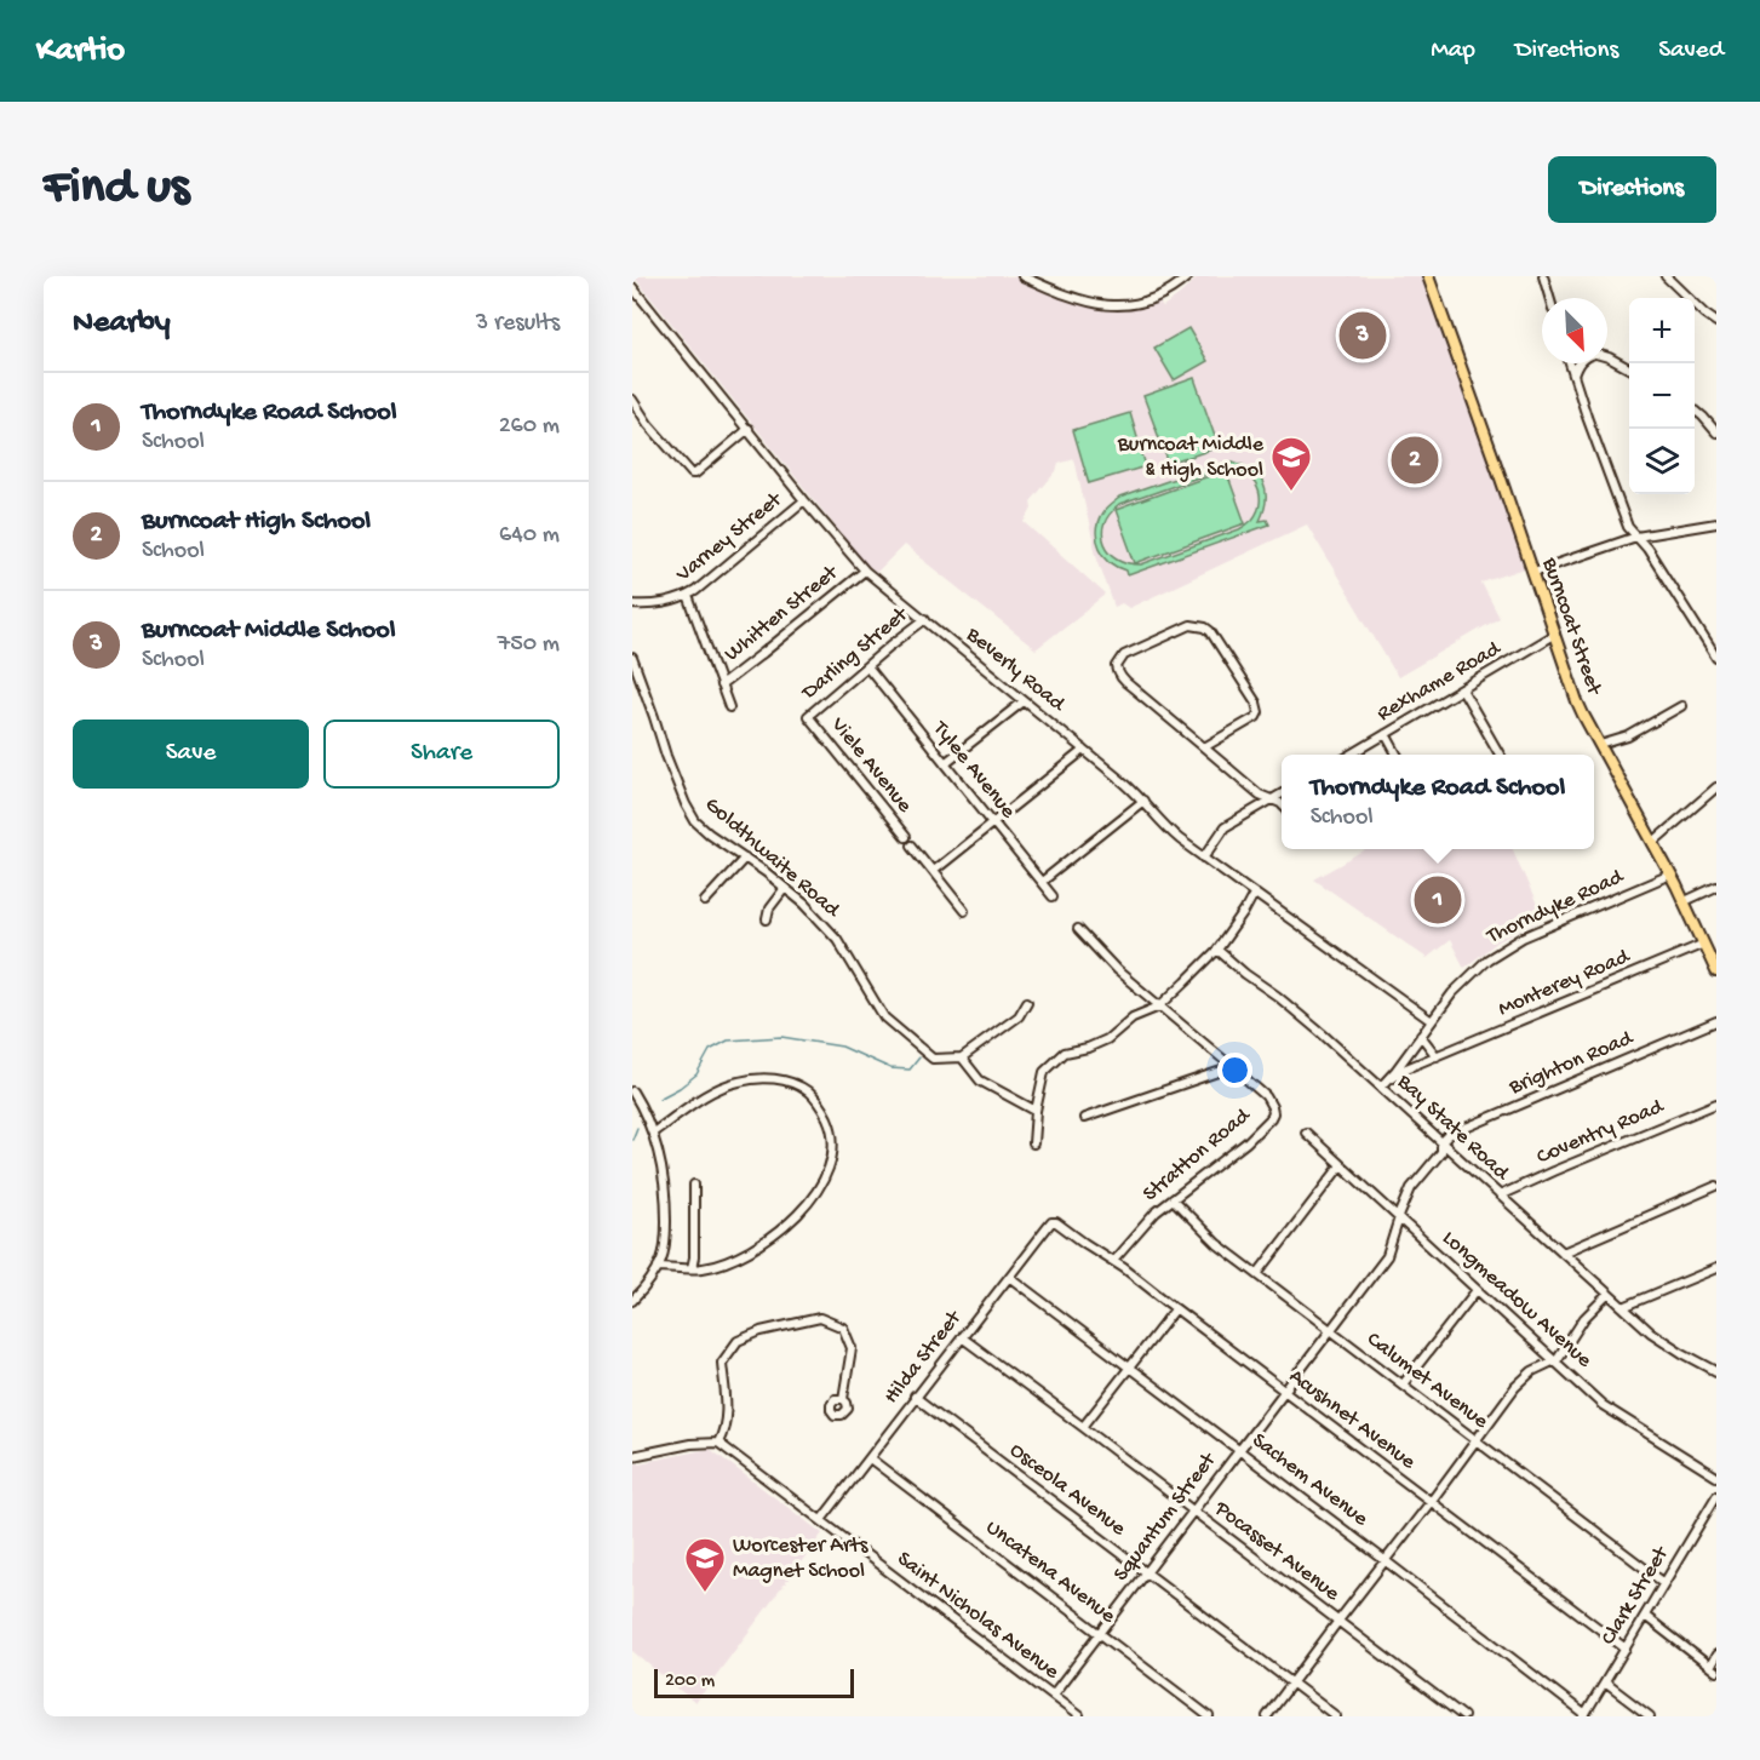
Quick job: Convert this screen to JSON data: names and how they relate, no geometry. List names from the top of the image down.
{
  "streets": {
    "main road": ["Burncoat Street"],
    "street": [
      "Varney Street",
      "Whitten Street",
      "Darling Street",
      "Beverly Road",
      "Rexhame Road",
      "Viele Avenue",
      "Tylee Avenue",
      "Goldthwaite Road",
      "Thorndyke Road",
      "Monterey Road",
      "Brighton Road",
      "Bay State Road",
      "Coventry Road",
      "Stratton Road",
      "Longmeadow Avenue",
      "Hilda Street",
      "Calumet Avenue",
      "Acushnet Avenue",
      "Sachem Avenue",
      "Osceola Avenue",
      "Squantum Street",
      "Pocasset Avenue",
      "Uncatena Avenue",
      "Clark Street",
      "Saint Nicholas Avenue"
    ]
  },
  "crossings": [
    ["Varney Street", "Beverly Road"],
    ["Whitten Street", "Beverly Road"],
    ["Burncoat Street", "Rexhame Road"],
    ["Burncoat Street", "Thorndyke Road"],
    ["Burncoat Street", "Monterey Road"],
    ["Darling Street", "Beverly Road"],
    ["Darling Street", "Viele Avenue"],
    ["Darling Street", "Tylee Avenue"],
    ["Beverly Road", "Thorndyke Road"],
    ["Thorndyke Road", "Monterey Road"],
    ["Thorndyke Road", "Bay State Road"],
    ["Monterey Road", "Bay State Road"],
    ["Brighton Road", "Bay State Road"],
    ["Brighton Road", "Squantum Street"],
    ["Bay State Road", "Coventry Road"],
    ["Bay State Road", "Squantum Street"],
    ["Stratton Road", "Calumet Avenue"],
    ["Stratton Road", "Acushnet Avenue"],
    ["Longmeadow Avenue", "Squantum Street"],
    ["Hilda Street", "Acushnet Avenue"],
    ["Hilda Street", "Sachem Avenue"],
    ["Hilda Street", "Osceola Avenue"],
    ["Hilda Street", "Pocasset Avenue"],
    ["Hilda Street", "Uncatena Avenue"],
    ["Hilda Street", "Saint Nicholas Avenue"],
    ["Calumet Avenue", "Squantum Street"],
    ["Calumet Avenue", "Clark Street"],
    ["Acushnet Avenue", "Squantum Street"],
    ["Acushnet Avenue", "Clark Street"],
    ["Sachem Avenue", "Squantum Street"],
    ["Sachem Avenue", "Clark Street"],
    ["Osceola Avenue", "Squantum Street"],
    ["Squantum Street", "Pocasset Avenue"],
    ["Squantum Street", "Uncatena Avenue"],
    ["Squantum Street", "Saint Nicholas Avenue"]
  ],
  "places": {
    "school or university": ["Burncoat Middle & High School", "Worcester Arts Magnet School"]
  },
  "scale_bar": "200 m",
  "north": "bottom right",
  "page": {
    "header": "Kartio",
    "nav": ["Map", "Directions", "Saved"],
    "buttons": [
      "Directions",
      ["Save", "Share"]
    ],
    "title": "Find us",
    "heading": ["Nearby", "3 results"],
    "map_buttons": ["+", "−"],
    "pins": ["3", "2", "1"],
    "list": [
      {
        "mark": "1",
        "name": "Thorndyke Road School",
        "note": "School",
        "value": "260 m"
      },
      {
        "mark": "2",
        "name": "Burncoat High School",
        "note": "School",
        "value": "640 m"
      },
      {
        "mark": "3",
        "name": "Burncoat Middle School",
        "note": "School",
        "value": "750 m"
      }
    ],
    "popup": ["Thorndyke Road School", "School"],
    "scale": "200 m"
  }
}
